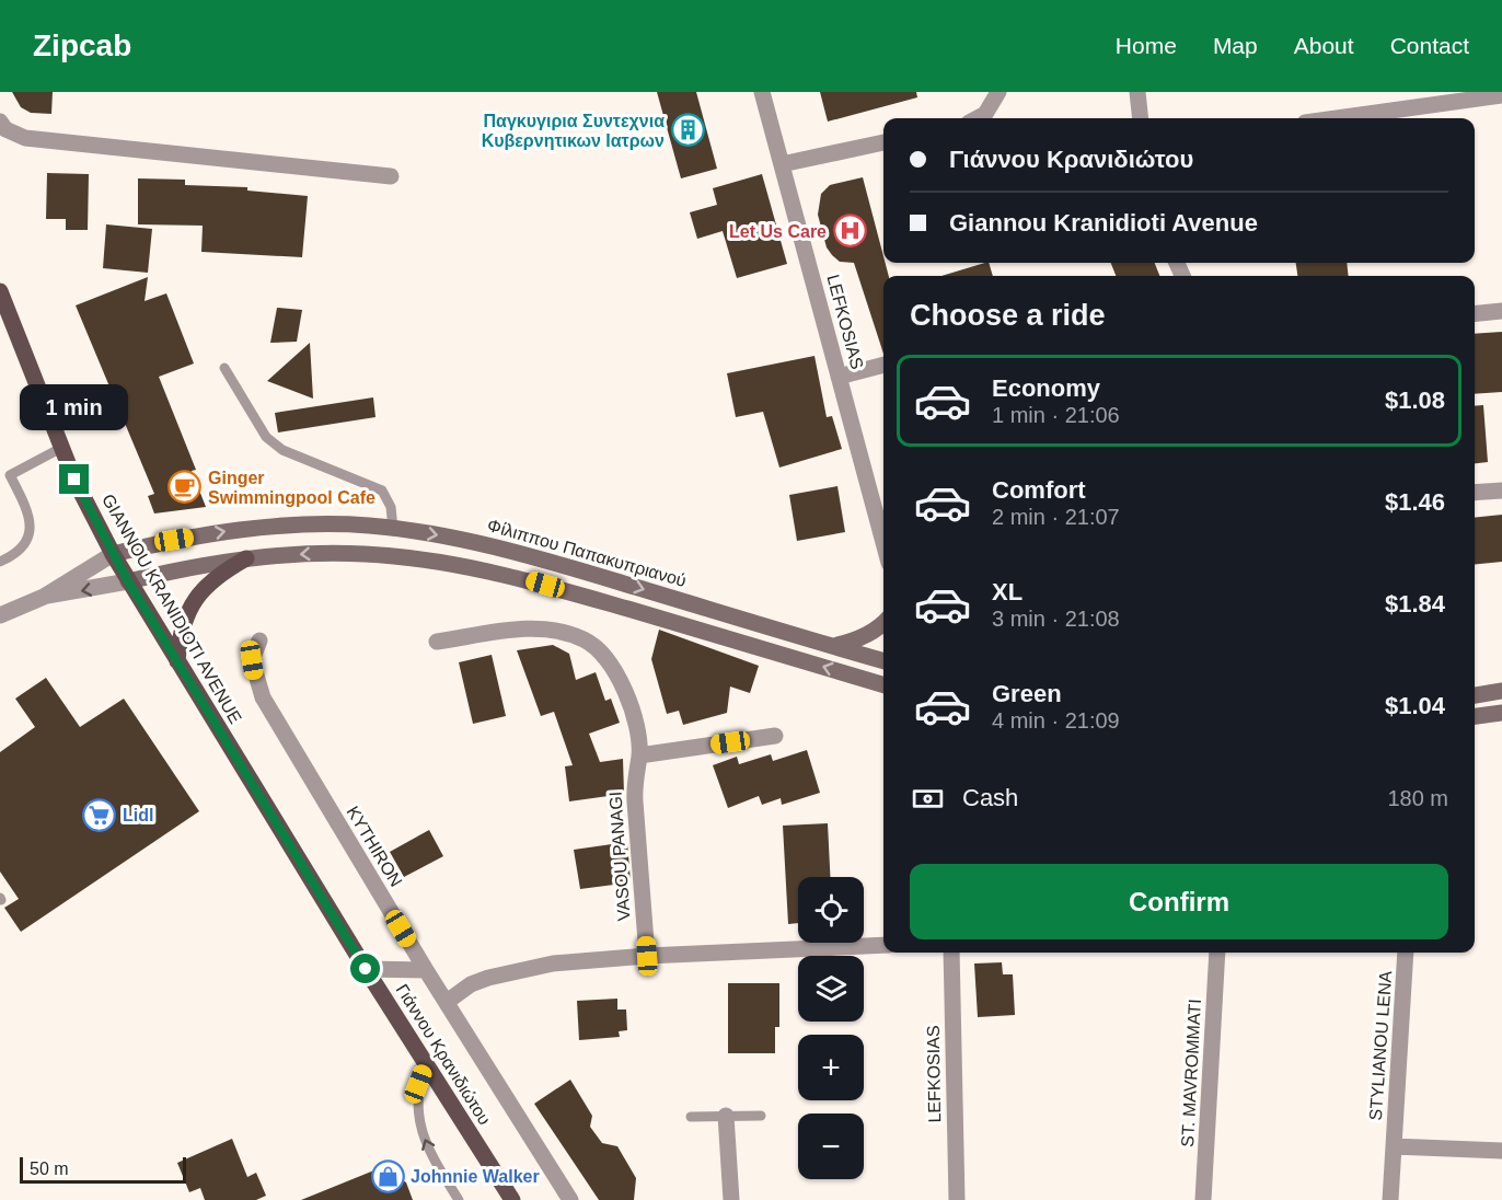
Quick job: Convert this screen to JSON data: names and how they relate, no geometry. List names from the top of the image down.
{
  "streets": {
    "main road": ["Φίλιππου Παπακυπριανού", "GIANNOU KRANIDIOTI AVENUE", "Γιάννου Κρανιδιώτου"],
    "street": [
      "LEFKOSIAS",
      "KYTHIRON",
      "VASOU PANAGI",
      "STYLIANOU LENA",
      "ST. MAVROMMATI"
    ]
  },
  "crossings": [
    ["Φίλιππου Παπακυπριανού", "GIANNOU KRANIDIOTI AVENUE"],
    ["GIANNOU KRANIDIOTI AVENUE", "Γιάννου Κρανιδιώτου"]
  ],
  "places": {
    "building": ["Παγκυγιρια Συντεχνια Κυβερνητικων Ιατρων"],
    "hospital": ["Let Us Care"],
    "cafe": ["Ginger Swimmingpool Cafe"],
    "supermarket": ["Lidl"],
    "shop": ["Johnnie Walker"]
  },
  "scale_bar": "50 m",
  "page": {
    "header": "Zipcab",
    "nav": [
      "Home",
      "Map",
      "About",
      "Contact"
    ],
    "banner": ["Γιάννου Κρανιδιώτου", "Giannou Kranidioti Avenue"],
    "heading": "Choose a ride",
    "list": [
      {
        "name": "Economy",
        "note": "1 min · 21:06",
        "value": "$1.08"
      },
      {
        "name": "Comfort",
        "note": "2 min · 21:07",
        "value": "$1.46"
      },
      {
        "name": "XL",
        "note": "3 min · 21:08",
        "value": "$1.84"
      },
      {
        "name": "Green",
        "note": "4 min · 21:09",
        "value": "$1.04"
      }
    ],
    "bubble": "1 min",
    "pay": ["Cash", "180 m"],
    "buttons": "Confirm",
    "map_buttons": ["+", "−"],
    "scale": "50 m"
  }
}
